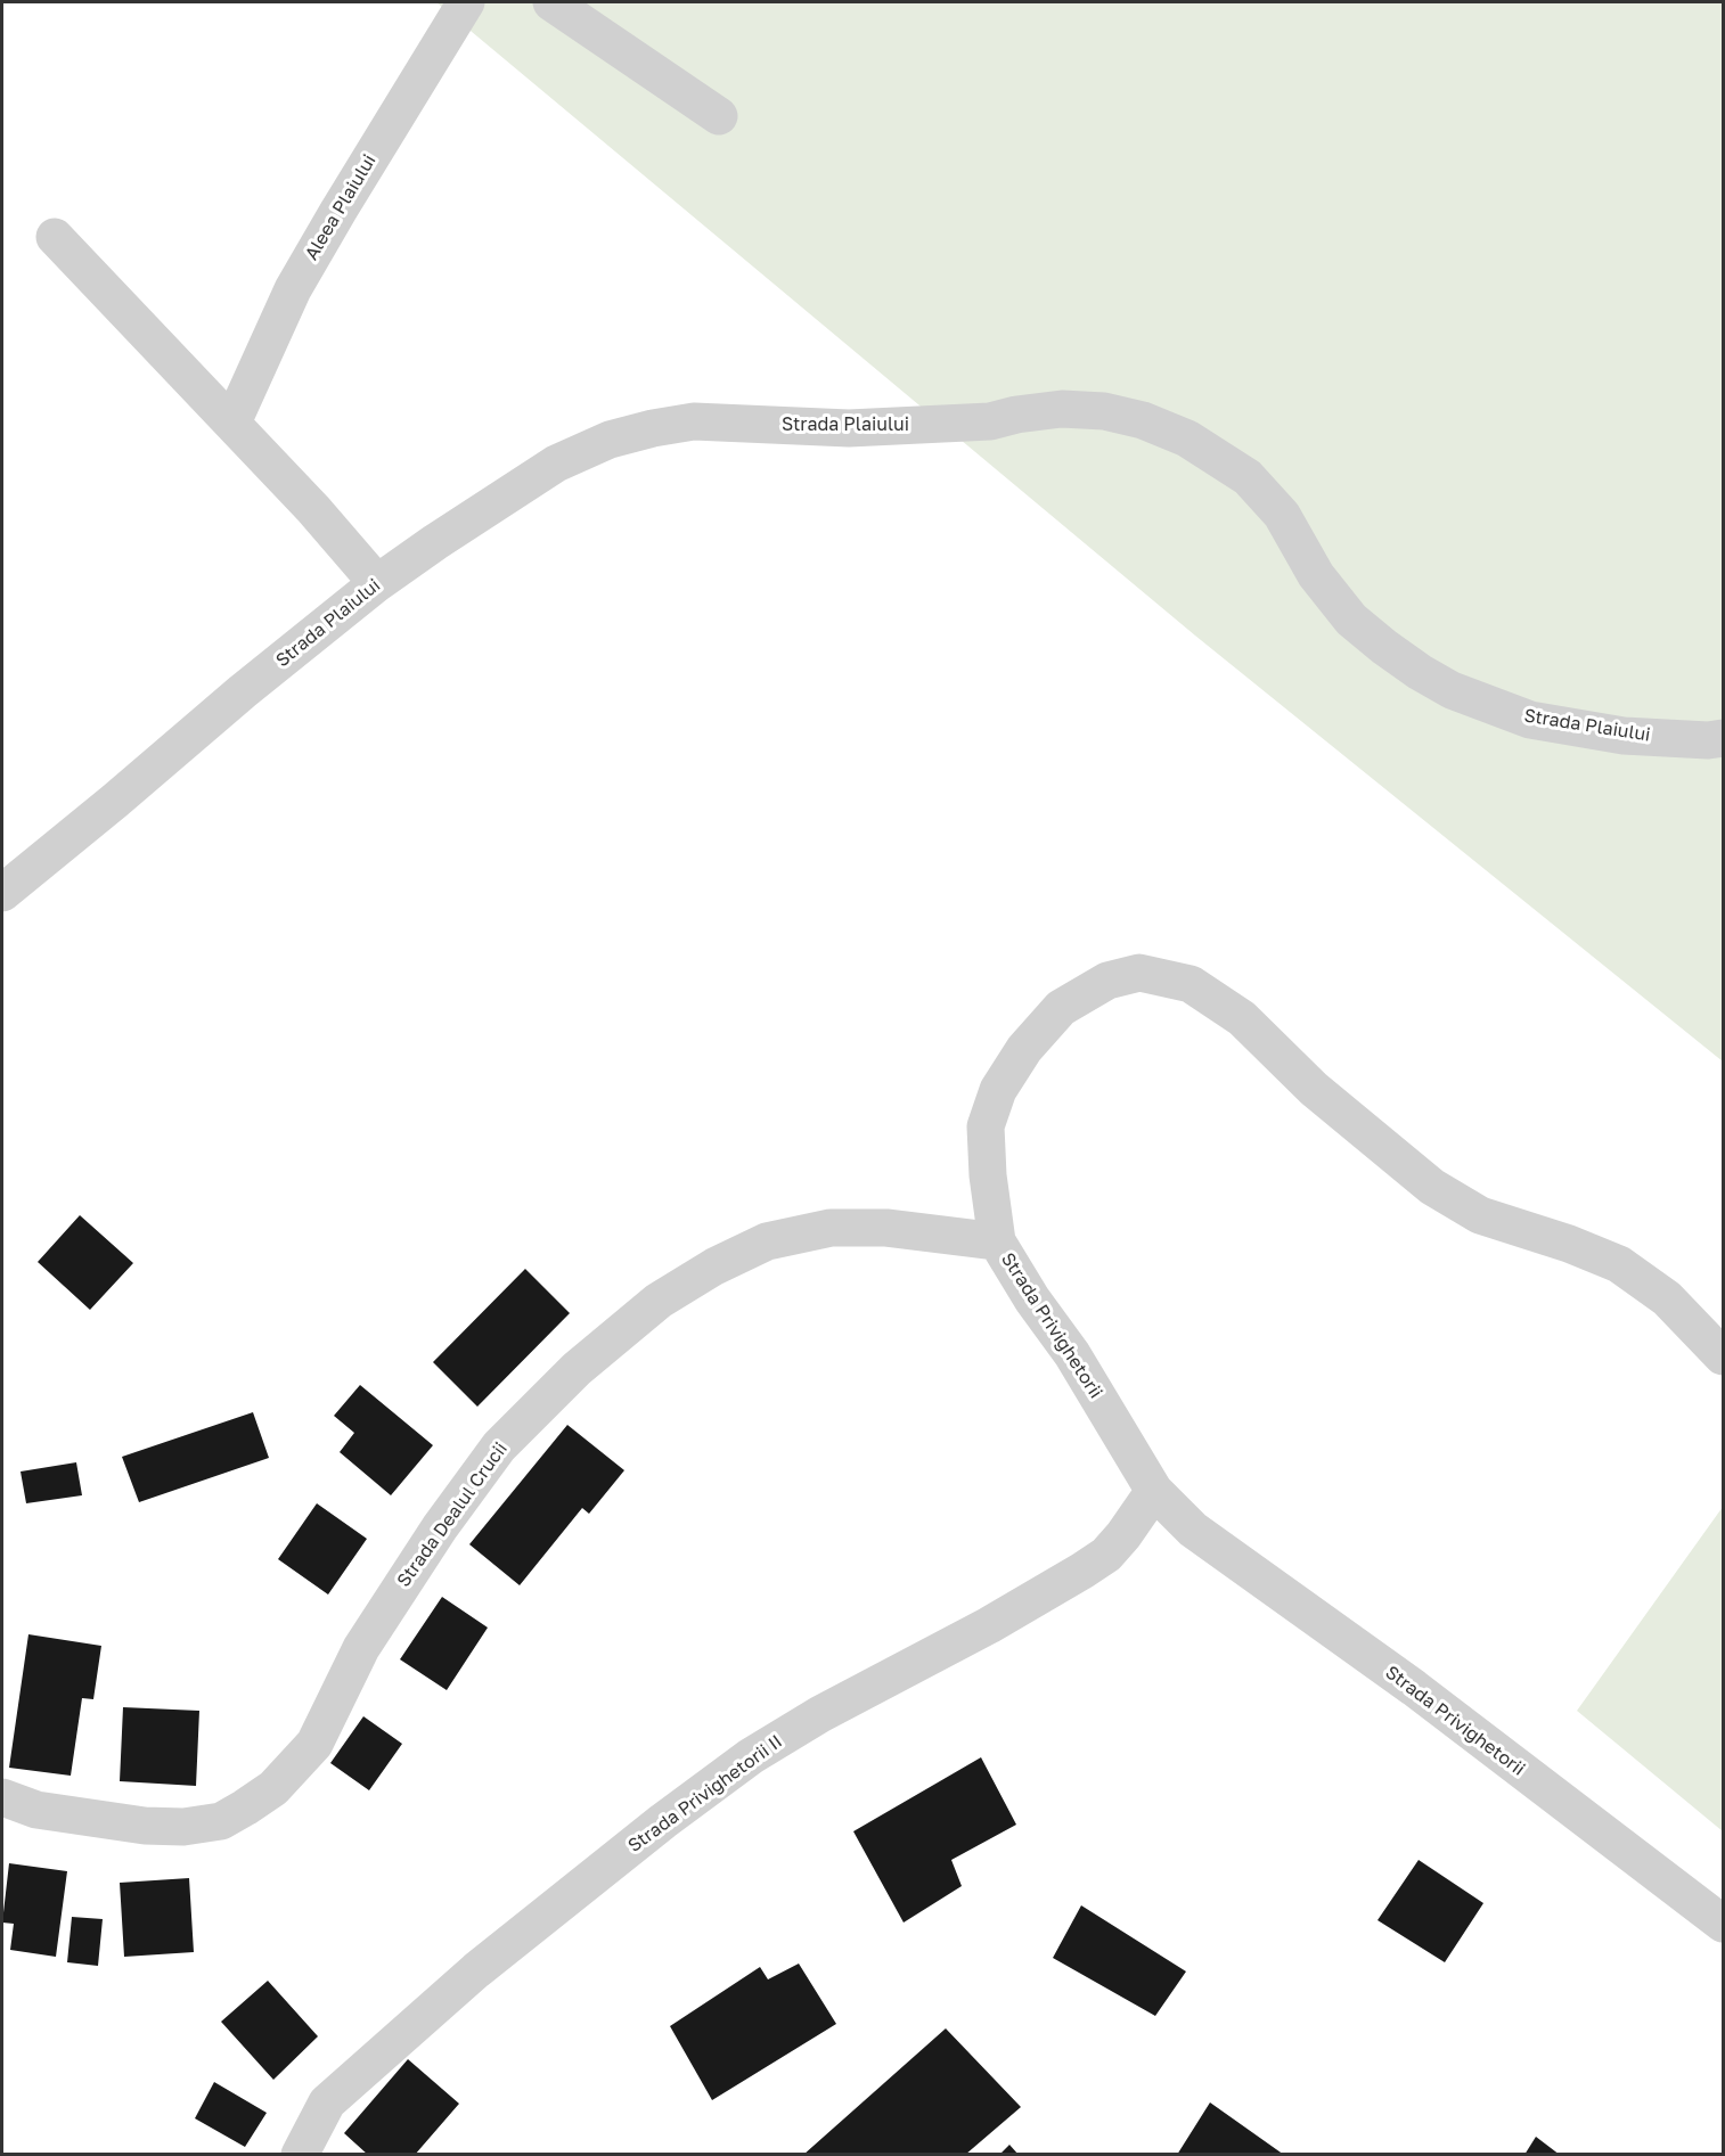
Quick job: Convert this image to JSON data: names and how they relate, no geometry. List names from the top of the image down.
{
  "streets": {
    "street": [
      "Aleea Plaiului",
      "Strada Plaiului",
      "Strada Privighetorii",
      "Strada Dealul Crucii",
      "Strada Privighetorii II"
    ]
  },
  "crossings": [
    ["Strada Privighetorii", "Strada Dealul Crucii"],
    ["Strada Privighetorii", "Strada Privighetorii II"]
  ]
}
